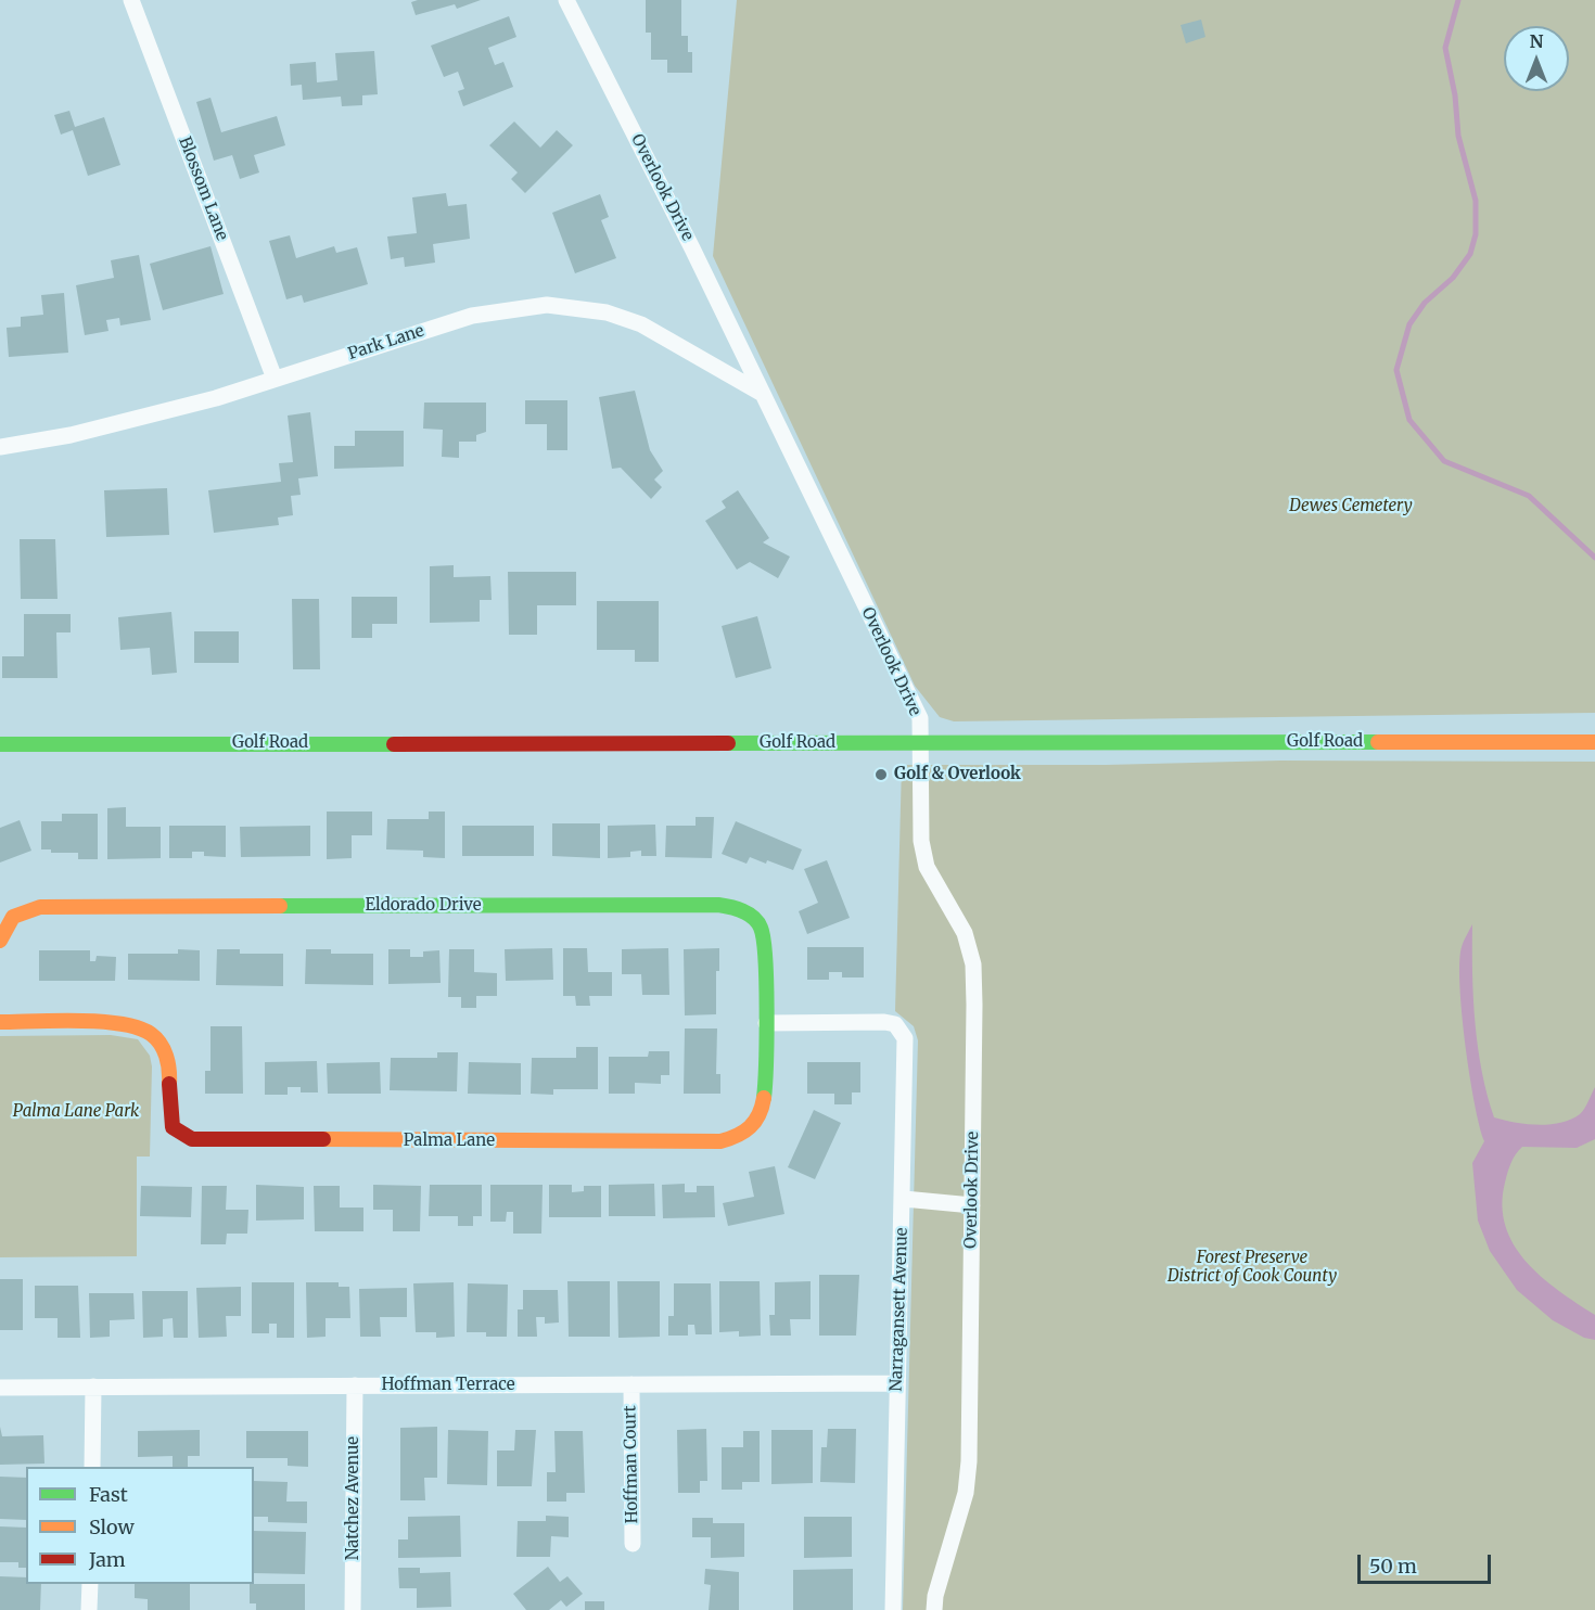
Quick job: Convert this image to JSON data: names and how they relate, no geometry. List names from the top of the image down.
{
  "streets": {
    "street": [
      "Overlook Drive",
      "Blossom Lane",
      "Park Lane",
      "Golf Road",
      "Eldorado Drive",
      "Palma Lane",
      "Narragansett Avenue",
      "Hoffman Terrace",
      "Hoffman Court",
      "Natchez Avenue"
    ]
  },
  "crossings": [
    ["Overlook Drive", "Park Lane"],
    ["Overlook Drive", "Golf Road"],
    ["Blossom Lane", "Park Lane"],
    ["Eldorado Drive", "Palma Lane"],
    ["Eldorado Drive", "Narragansett Avenue"],
    ["Palma Lane", "Narragansett Avenue"],
    ["Narragansett Avenue", "Hoffman Terrace"],
    ["Hoffman Terrace", "Hoffman Court"],
    ["Hoffman Terrace", "Natchez Avenue"]
  ],
  "parks": ["Dewes Cemetery", "Palma Lane Park", "Forest Preserve District of Cook County"],
  "places": ["Golf & Overlook"],
  "legend": ["Fast", "Slow", "Jam"],
  "scale_bar": "50 m",
  "north": "top"
}
